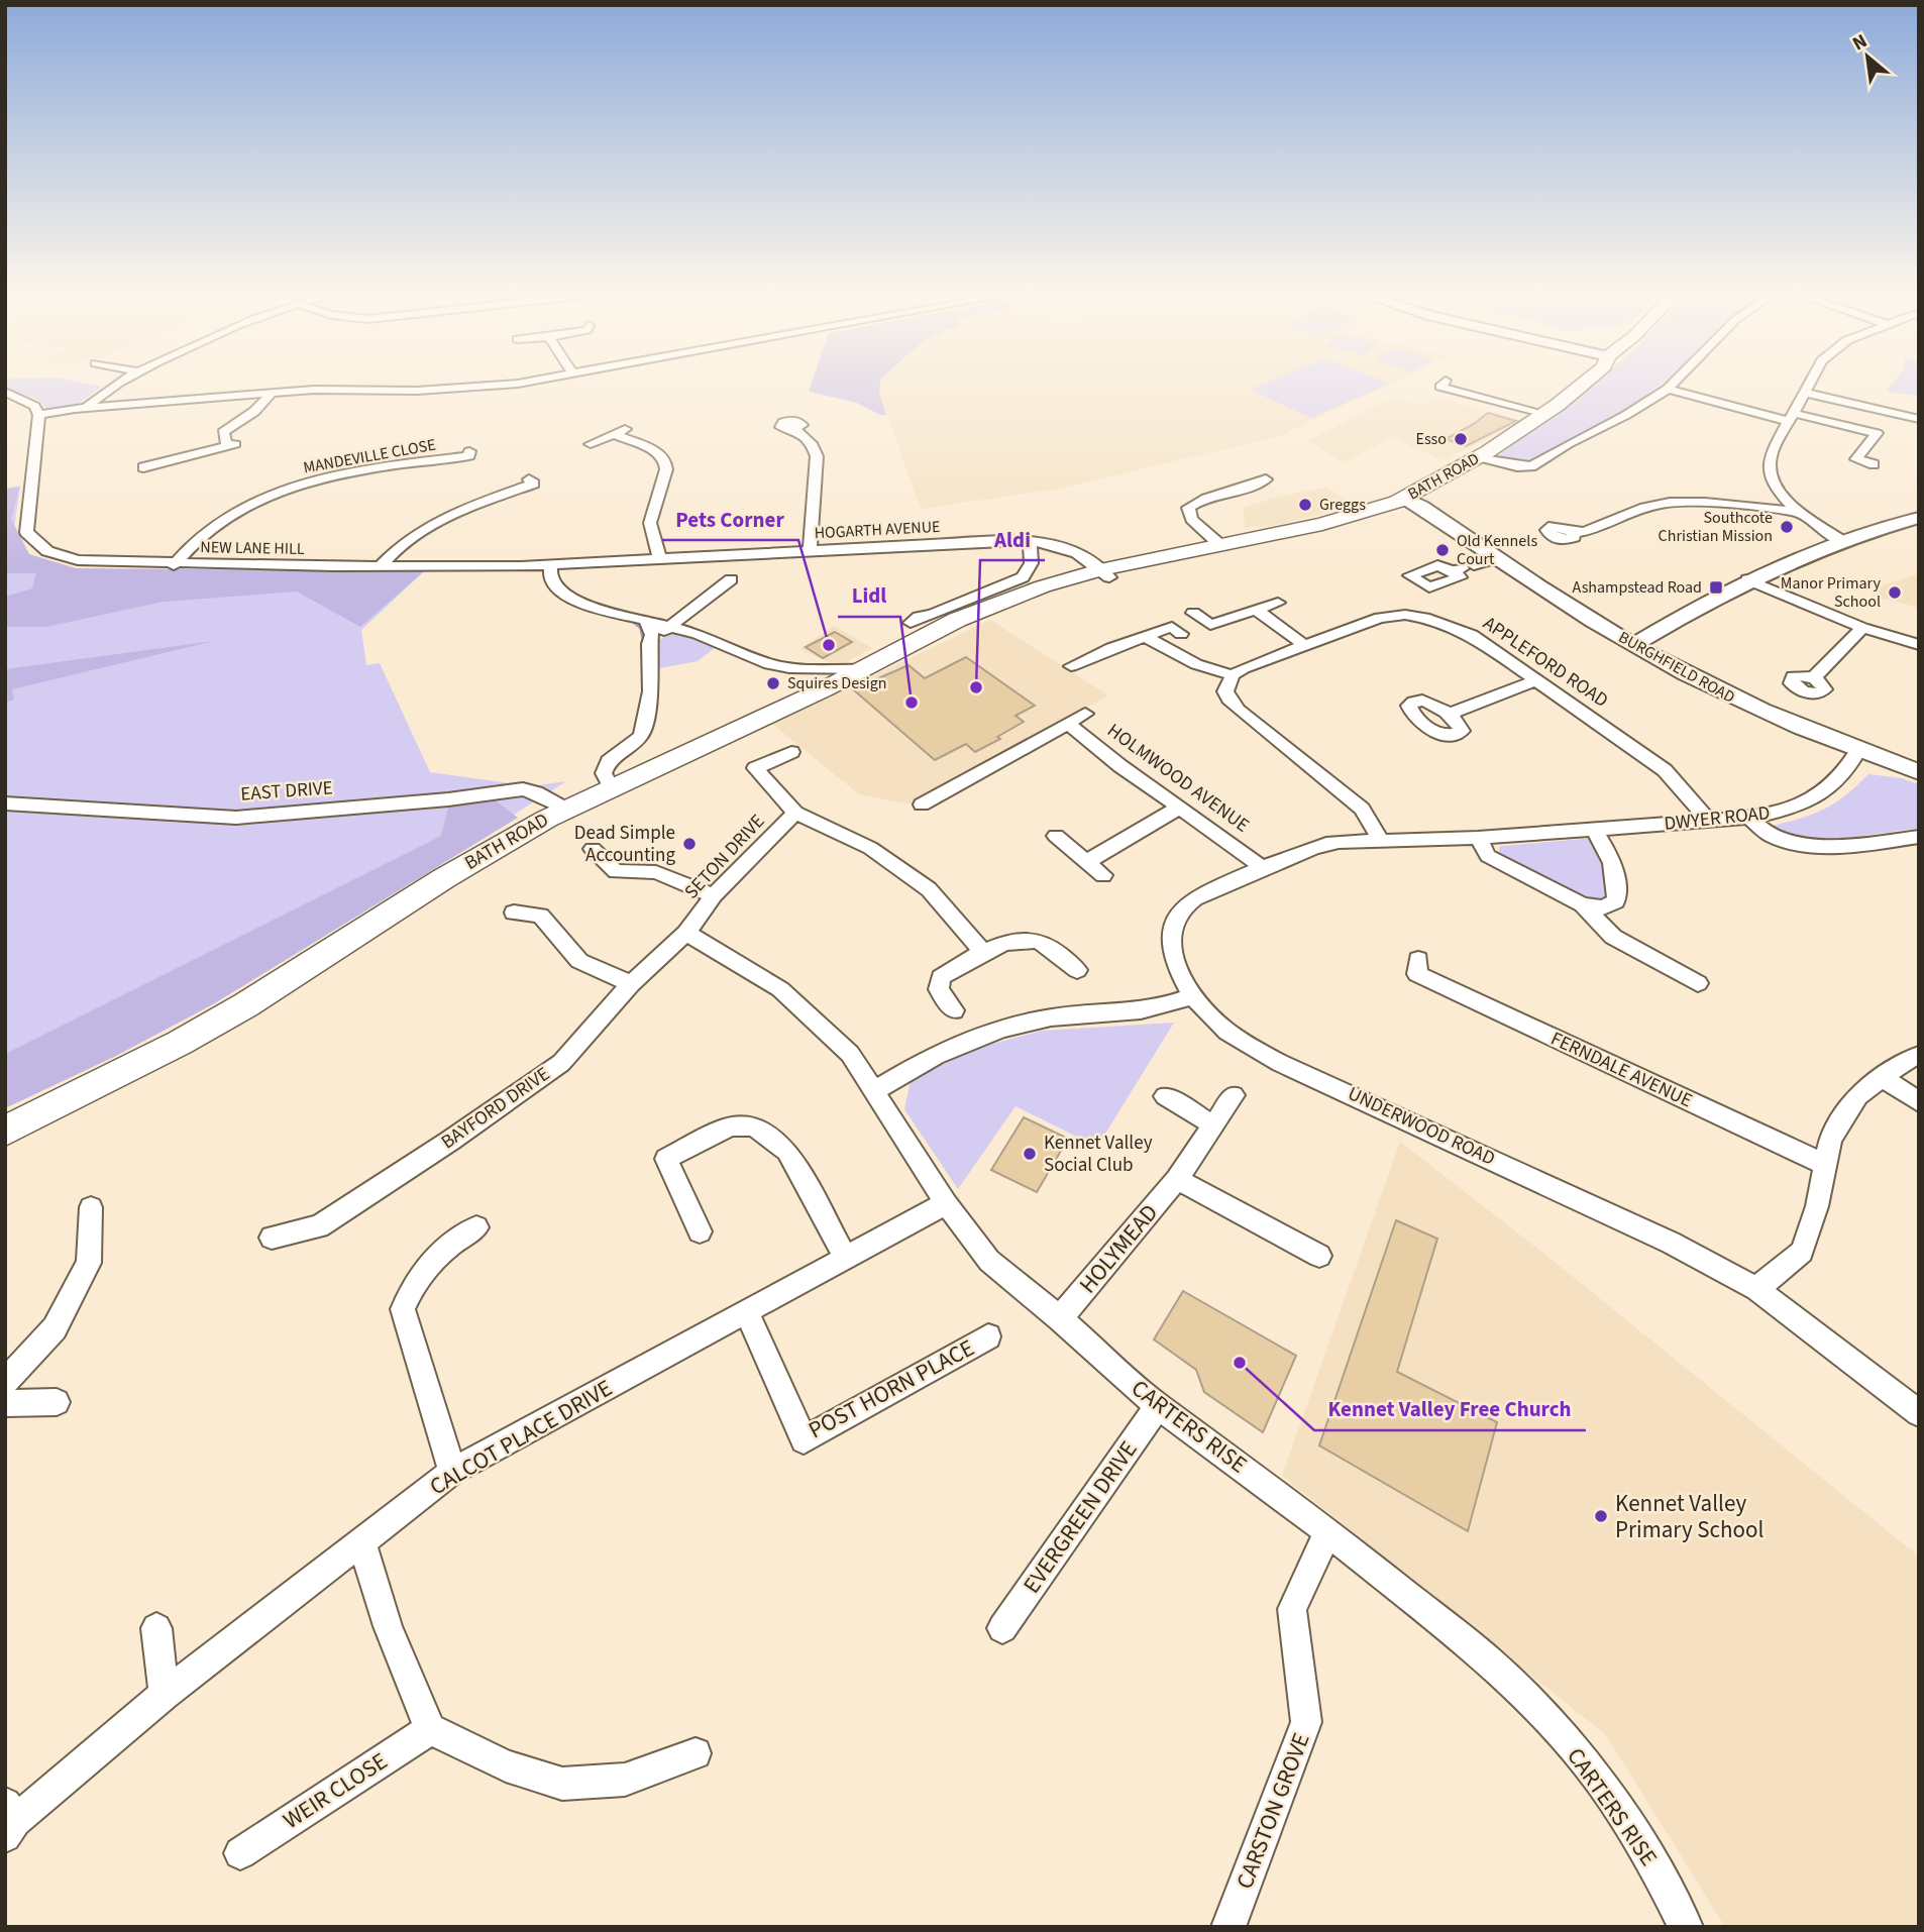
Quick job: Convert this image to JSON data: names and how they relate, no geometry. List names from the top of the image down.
{
  "streets": {
    "main road": ["BATH ROAD"],
    "street": [
      "MANDEVILLE CLOSE",
      "HOGARTH AVENUE",
      "NEW LANE HILL",
      "APPLEFORD ROAD",
      "BURGHFIELD ROAD",
      "HOLMWOOD AVENUE",
      "EAST DRIVE",
      "DWYER ROAD",
      "SETON DRIVE",
      "FERNDALE AVENUE",
      "BAYFORD DRIVE",
      "UNDERWOOD ROAD",
      "HOLYMEAD",
      "POST HORN PLACE",
      "CARTERS RISE",
      "CALCOT PLACE DRIVE",
      "EVERGREEN DRIVE",
      "WEIR CLOSE",
      "CARSTON GROVE"
    ]
  },
  "crossings": [
    ["MANDEVILLE CLOSE", "NEW LANE HILL"],
    ["BATH ROAD", "HOGARTH AVENUE"],
    ["BATH ROAD", "BURGHFIELD ROAD"],
    ["BATH ROAD", "EAST DRIVE"],
    ["HOGARTH AVENUE", "NEW LANE HILL"],
    ["APPLEFORD ROAD", "DWYER ROAD"],
    ["BURGHFIELD ROAD", "DWYER ROAD"],
    ["HOLMWOOD AVENUE", "UNDERWOOD ROAD"],
    ["DWYER ROAD", "UNDERWOOD ROAD"],
    ["SETON DRIVE", "BAYFORD DRIVE"],
    ["SETON DRIVE", "CARTERS RISE"],
    ["BAYFORD DRIVE", "CARTERS RISE"],
    ["HOLYMEAD", "CARTERS RISE"],
    ["POST HORN PLACE", "CALCOT PLACE DRIVE"],
    ["CARTERS RISE", "CALCOT PLACE DRIVE"],
    ["CARTERS RISE", "EVERGREEN DRIVE"],
    ["CARTERS RISE", "CARSTON GROVE"]
  ],
  "places": {
    "other": [
      "Esso",
      "Greggs",
      "Southcote Christian Mission",
      "Old Kennels Court",
      "Manor Primary School",
      "Pets Corner",
      "Squires Design",
      "Aldi",
      "Lidl",
      "Dead Simple Accounting",
      "Kennet Valley Social Club",
      "Kennet Valley Free Church",
      "Kennet Valley Primary School"
    ],
    "transit": ["Ashampstead Road"]
  },
  "north": "top left"
}
